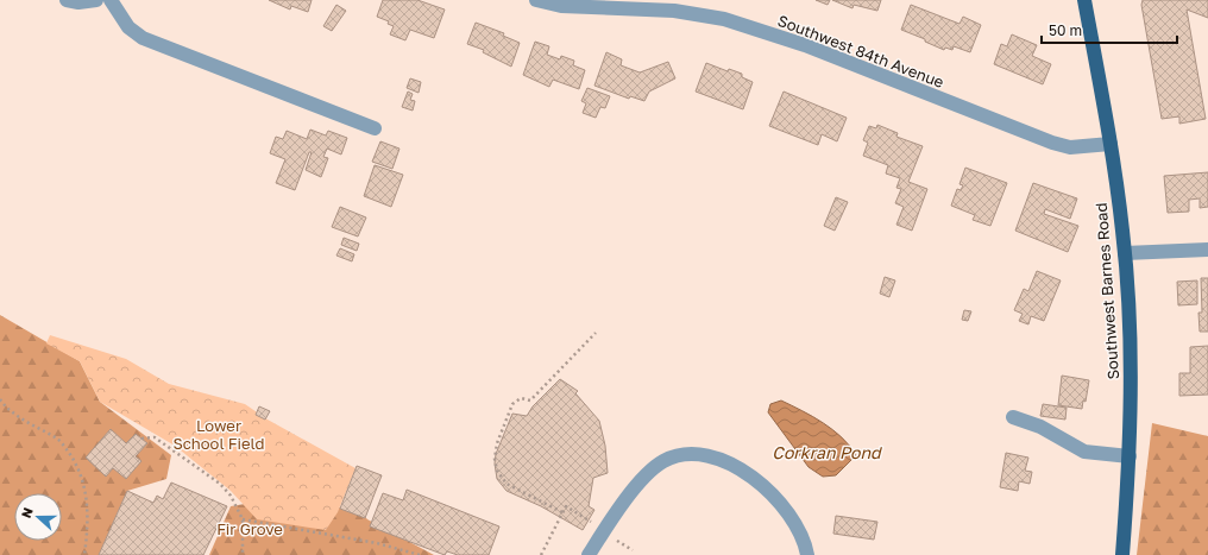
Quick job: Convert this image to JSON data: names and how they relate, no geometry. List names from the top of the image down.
{
  "streets": {
    "main road": ["Southwest Barnes Road"],
    "street": ["Southwest 84th Avenue"]
  },
  "crossings": [
    ["Southwest 84th Avenue", "Southwest Barnes Road"]
  ],
  "water": ["Corkran Pond"],
  "parks": ["Lower School Field", "Fir Grove"],
  "scale_bar": "50 m",
  "north": "left"
}
